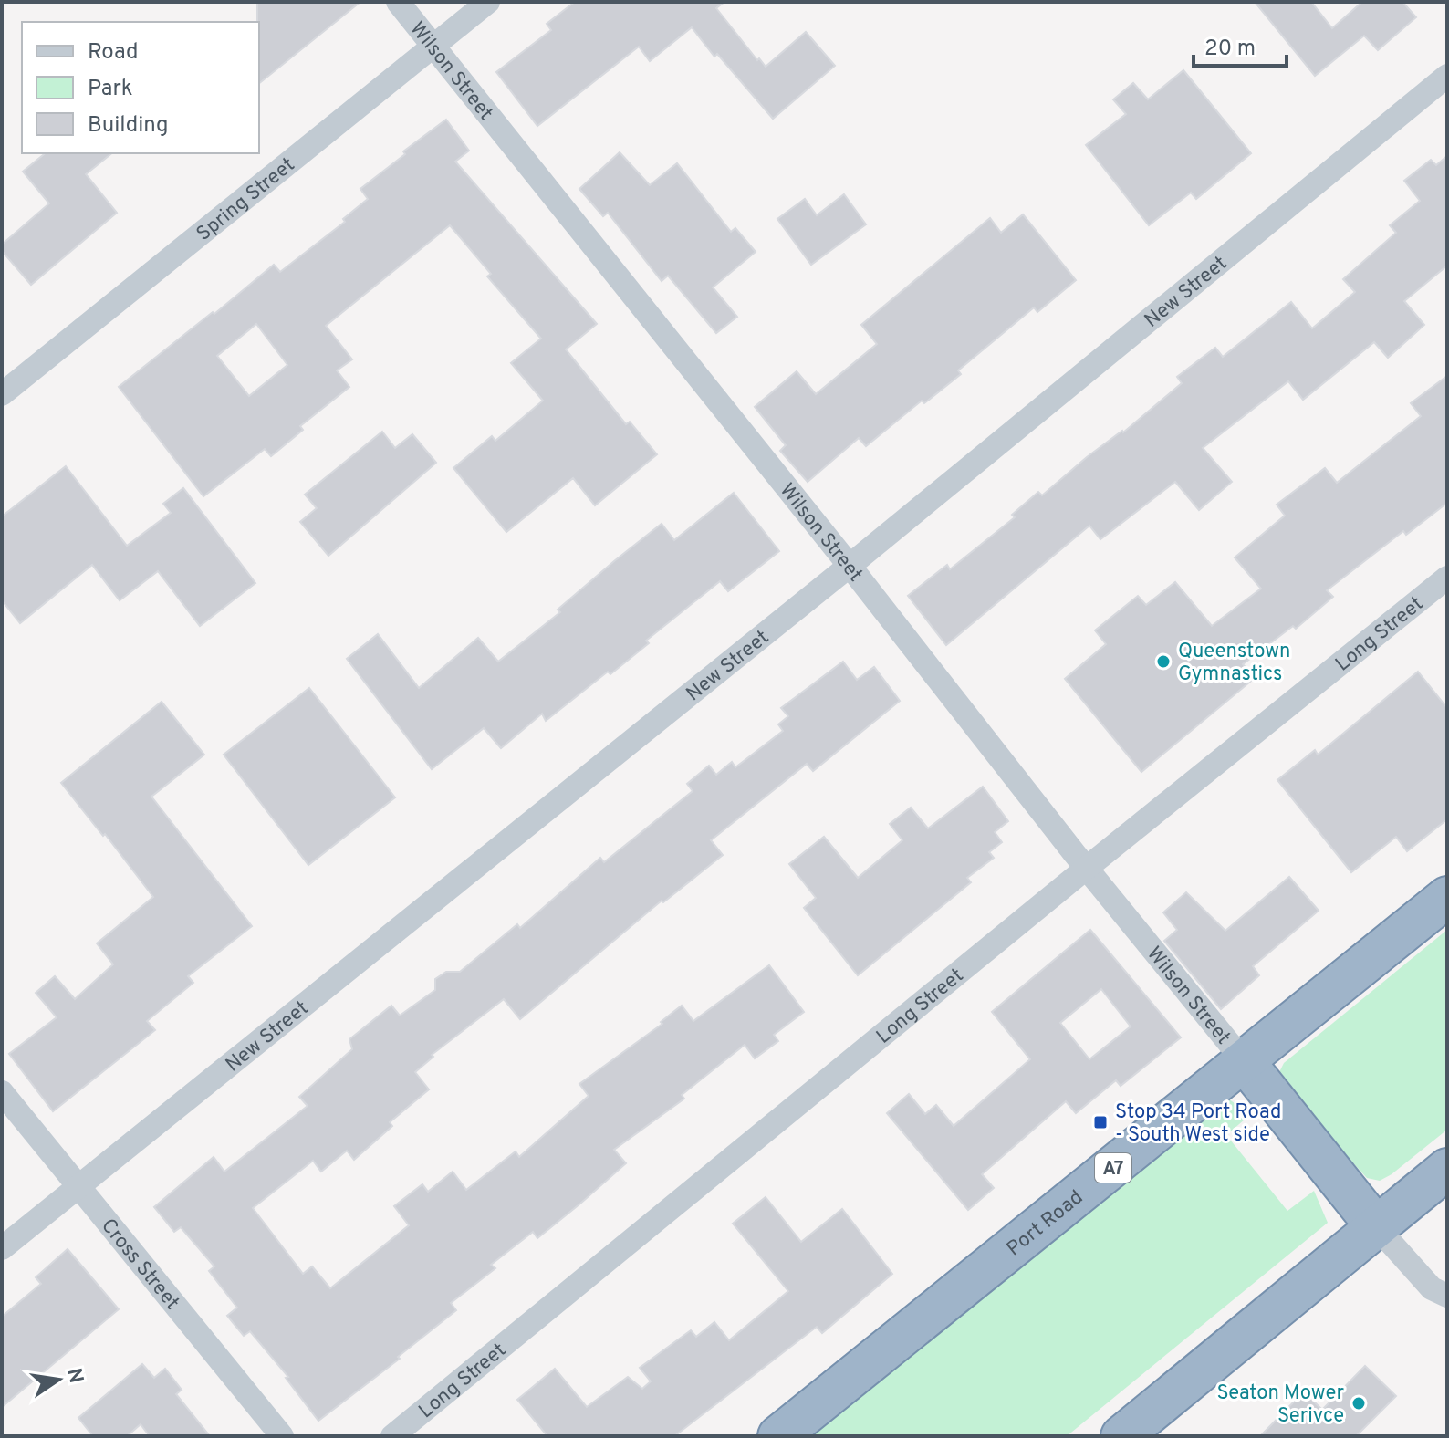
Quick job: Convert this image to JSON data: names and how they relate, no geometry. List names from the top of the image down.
{
  "streets": {
    "highway": ["A7", "Port Road"],
    "street": [
      "Wilson Street",
      "Spring Street",
      "New Street",
      "Long Street",
      "Cross Street"
    ]
  },
  "crossings": [
    ["Wilson Street", "Spring Street"],
    ["Wilson Street", "New Street"],
    ["Wilson Street", "Long Street"],
    ["Wilson Street", "Port Road"],
    ["New Street", "Cross Street"]
  ],
  "places": {
    "other": ["Queenstown Gymnastics", "Seaton Mower Serivce"],
    "transit": ["Stop 34 Port Road - South West side"]
  },
  "legend": ["Road", "Park", "Building"],
  "scale_bar": "20 m",
  "north": "right"
}
